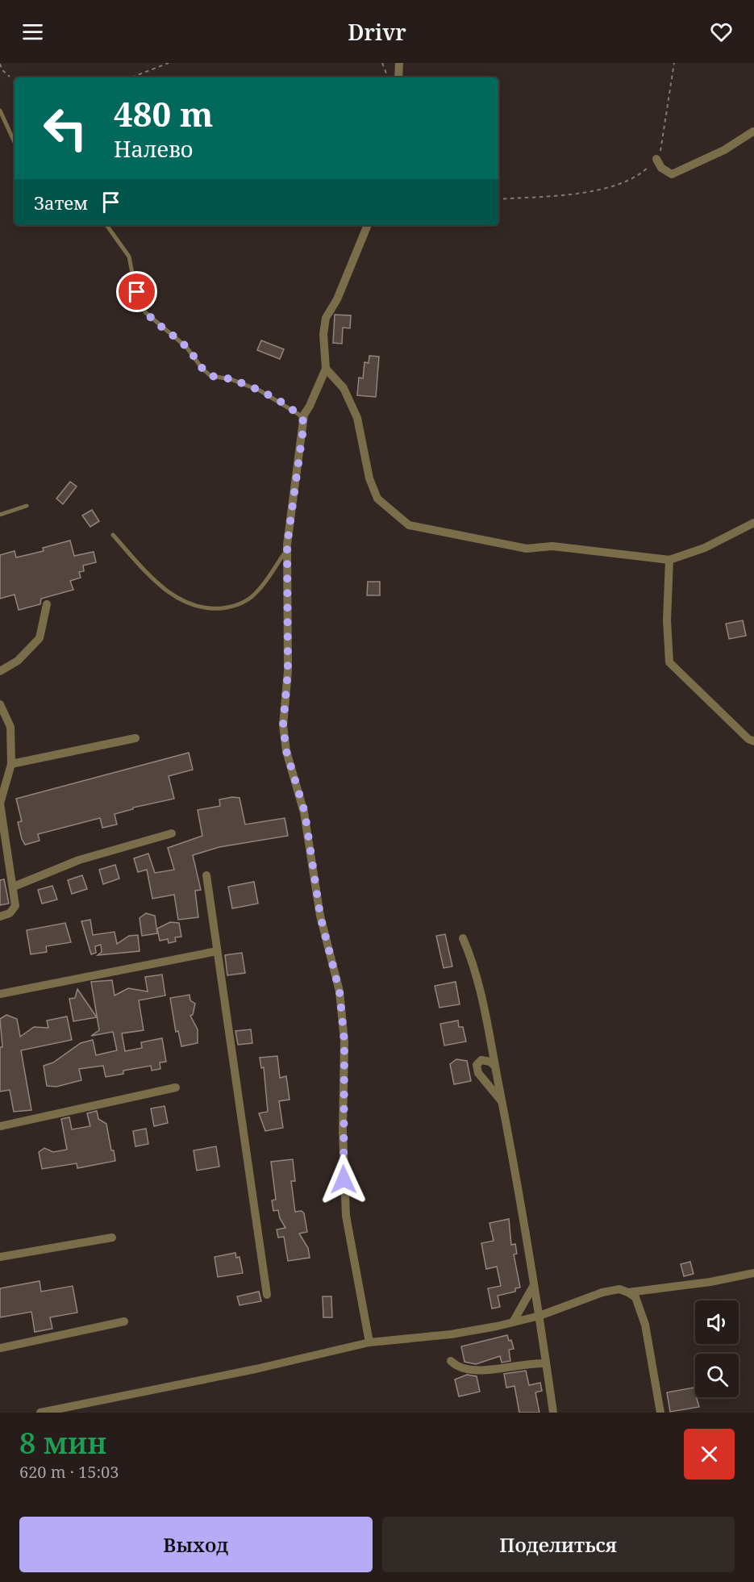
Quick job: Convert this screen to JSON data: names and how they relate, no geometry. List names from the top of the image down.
{
  "page": {
    "header": "Drivr",
    "turn": ["480 m", "Налево"],
    "then": "Затем",
    "heading": ["8 мин", "620 m · 15:03"],
    "buttons": ["Выход", "Поделиться"]
  }
}
